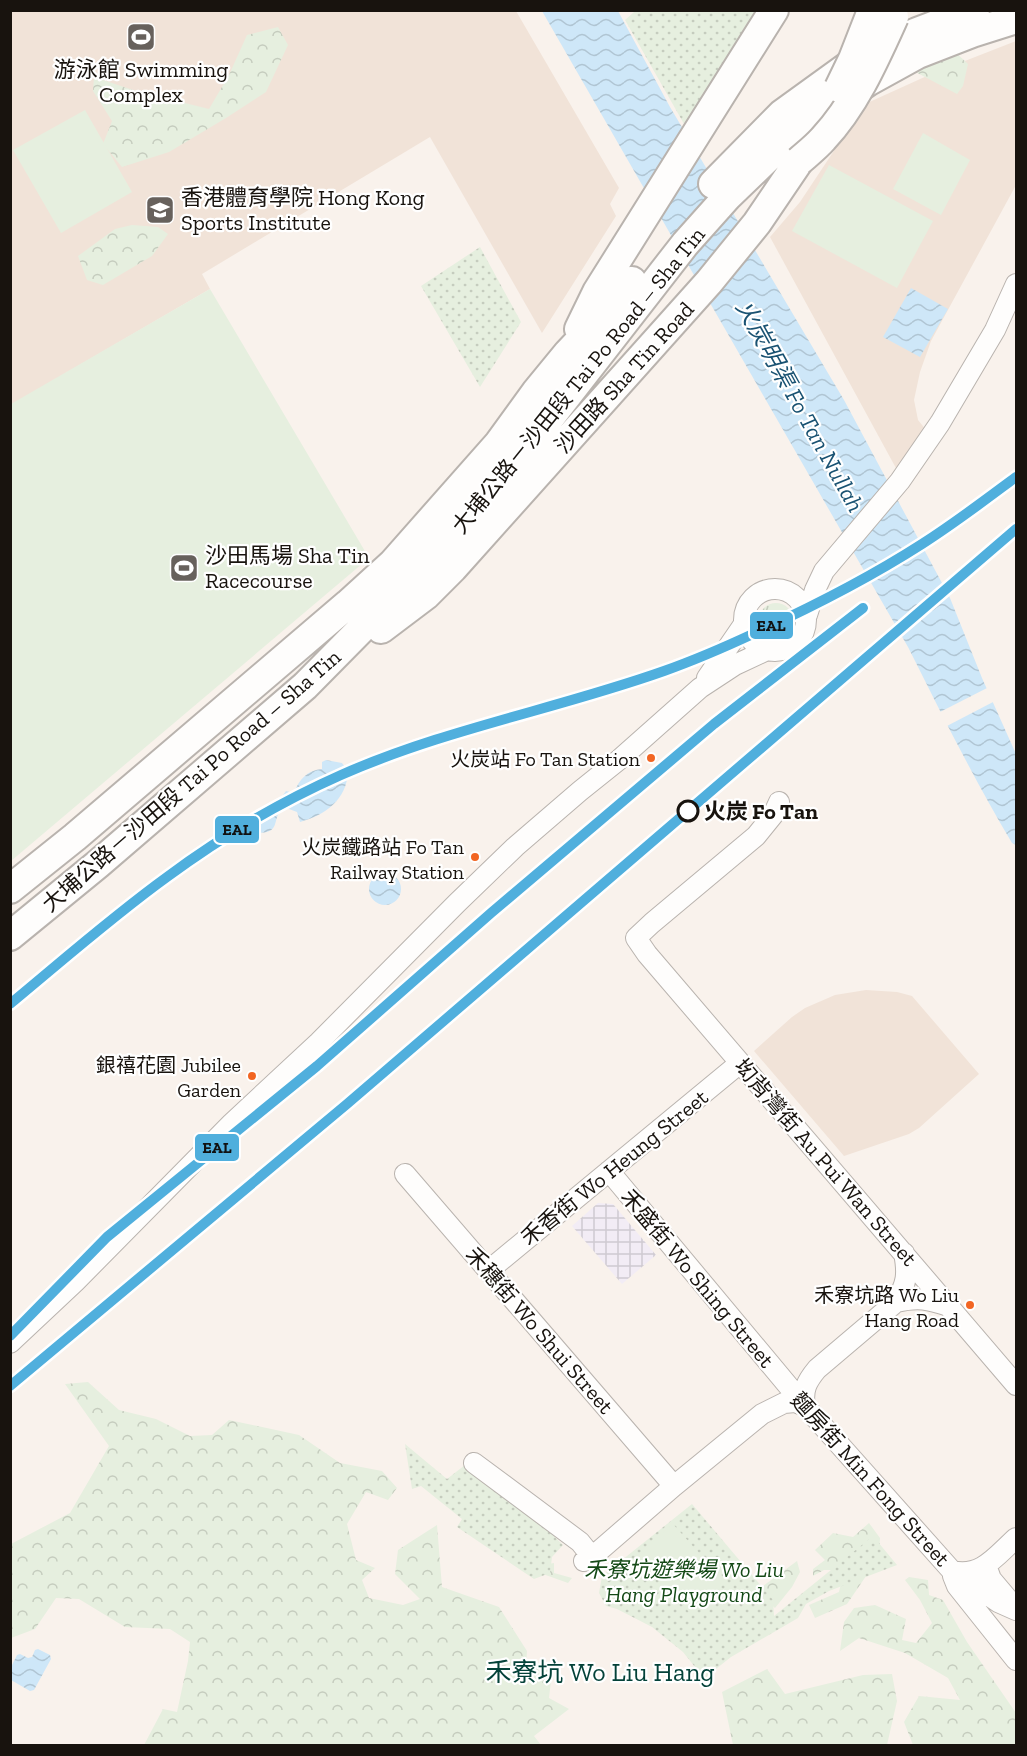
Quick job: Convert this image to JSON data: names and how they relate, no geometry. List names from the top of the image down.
{
  "streets": {
    "highway": ["沙田路 Sha Tin Road", "大埔公路－沙田段 Tai Po Road – Sha Tin"],
    "street": [
      "㘭背灣街 Au Pui Wan Street",
      "禾香街 Wo Heung Street",
      "禾盛街 Wo Shing Street",
      "禾穗街 Wo Shui Street",
      "麵房街 Min Fong Street"
    ]
  },
  "crossings": [
    ["沙田路 Sha Tin Road", "大埔公路－沙田段 Tai Po Road – Sha Tin"],
    ["㘭背灣街 Au Pui Wan Street", "禾香街 Wo Heung Street"],
    ["禾香街 Wo Heung Street", "禾盛街 Wo Shing Street"],
    ["禾香街 Wo Heung Street", "禾穗街 Wo Shui Street"],
    ["禾盛街 Wo Shing Street", "麵房街 Min Fong Street"]
  ],
  "districts": ["禾寮坑 Wo Liu Hang"],
  "water": ["火炭明渠 Fo Tan Nullah"],
  "parks": ["禾寮坑遊樂場 Wo Liu Hang Playground"],
  "places": {
    "sports": ["游泳館 Swimming Complex", "沙田馬場 Sha Tin Racecourse"],
    "school or university": ["香港體育學院 Hong Kong Sports Institute"],
    "other": [
      "火炭站 Fo Tan Station",
      "火炭 Fo Tan",
      "火炭鐵路站 Fo Tan Railway Station",
      "銀禧花園 Jubilee Garden",
      "禾寮坑路 Wo Liu Hang Road"
    ]
  },
  "lines": ["transit line EAL"]
}
